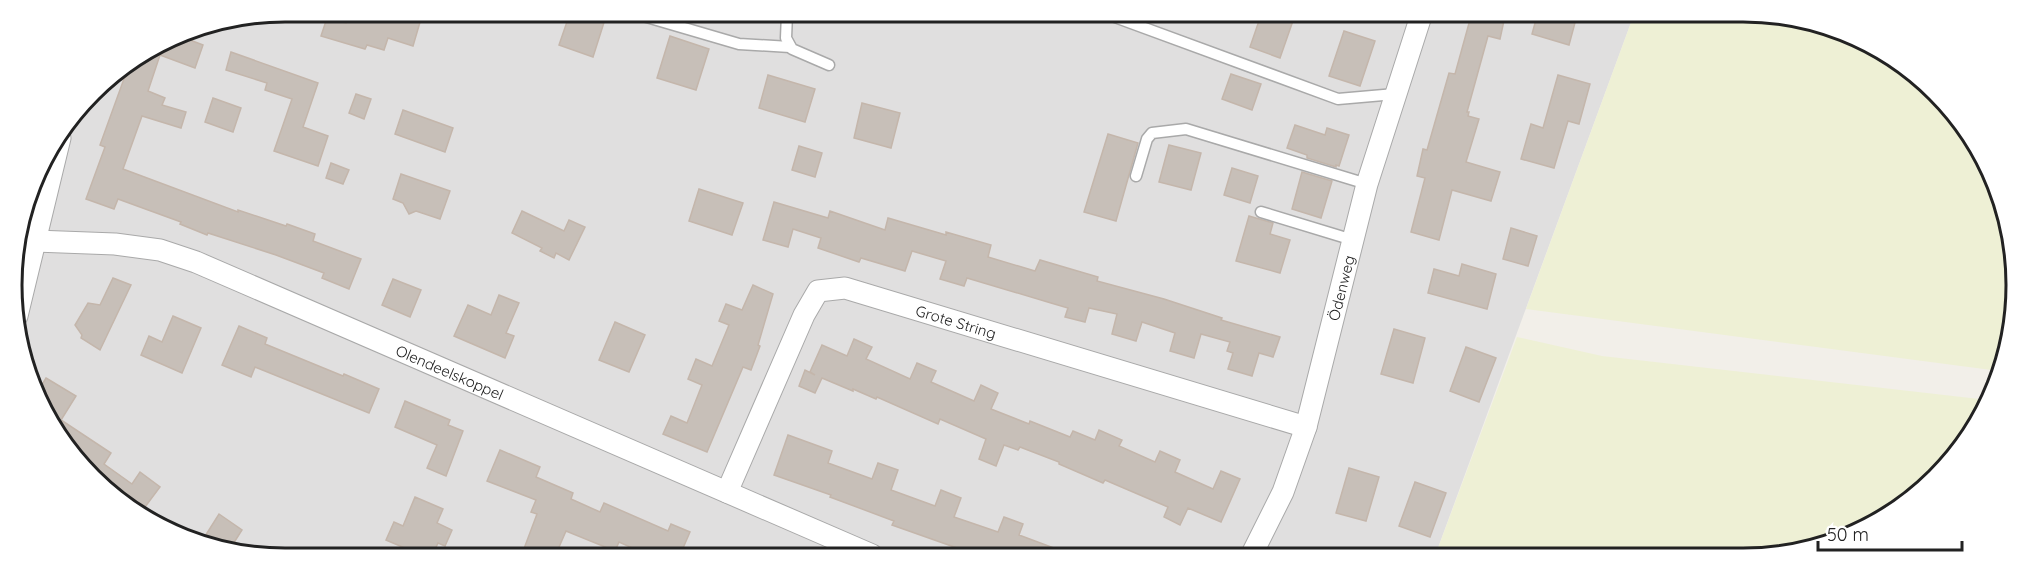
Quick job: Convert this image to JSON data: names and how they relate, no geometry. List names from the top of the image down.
{
  "streets": {
    "street": ["Ödenweg", "Grote String", "Olendeelskoppel"]
  },
  "crossings": [
    ["Ödenweg", "Grote String"],
    ["Grote String", "Olendeelskoppel"]
  ],
  "scale_bar": "50 m"
}
